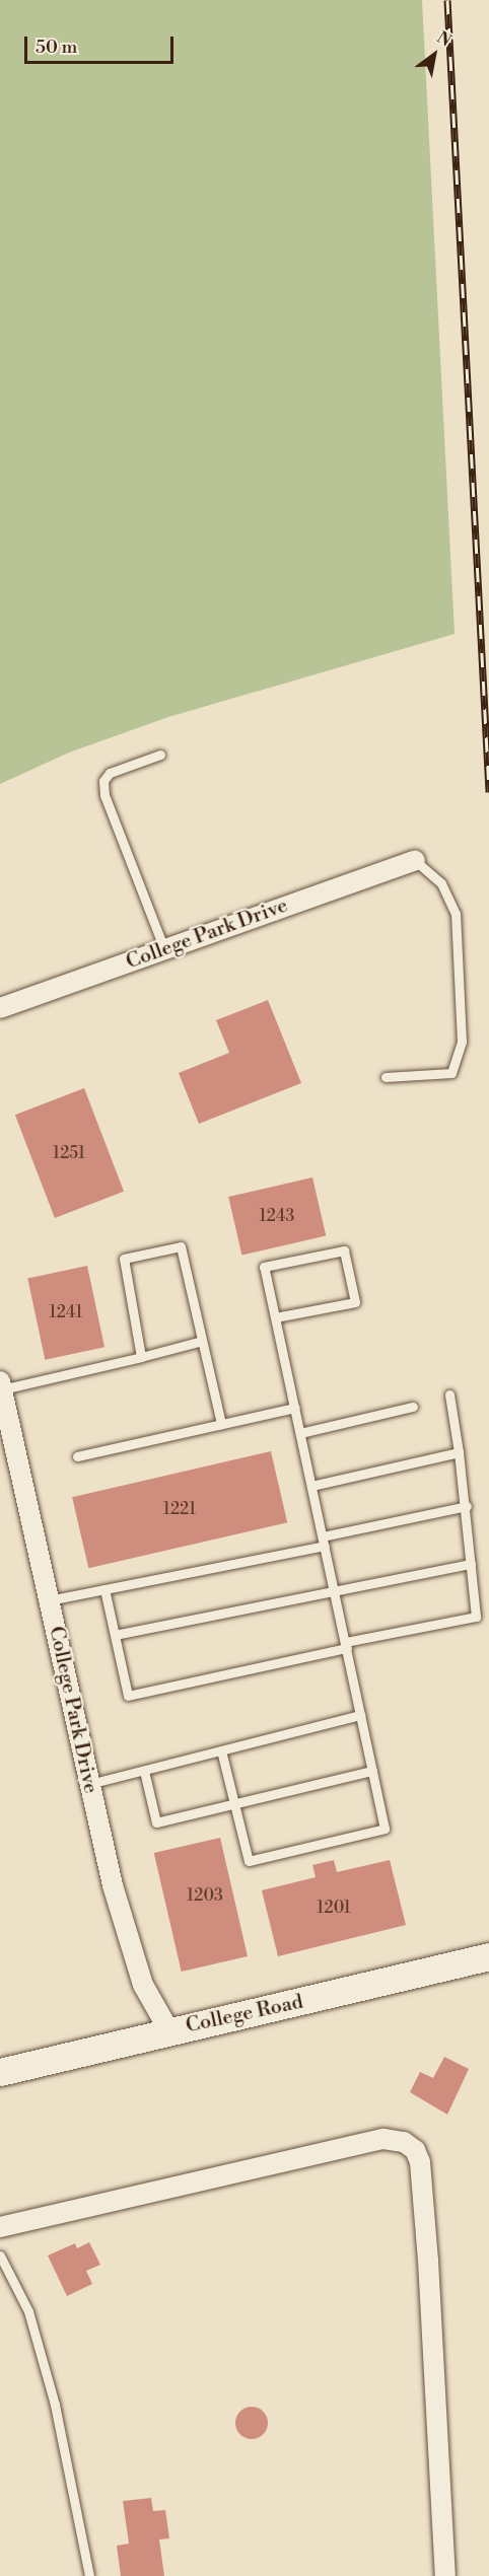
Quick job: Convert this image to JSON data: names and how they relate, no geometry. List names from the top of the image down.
{
  "streets": {
    "street": ["College Park Drive", "College Road"]
  },
  "crossings": [
    ["College Park Drive", "College Road"]
  ],
  "house_numbers": [
    "1251",
    "1243",
    "1241",
    "1221",
    "1203",
    "1201"
  ],
  "scale_bar": "50 m",
  "north": "top right"
}
